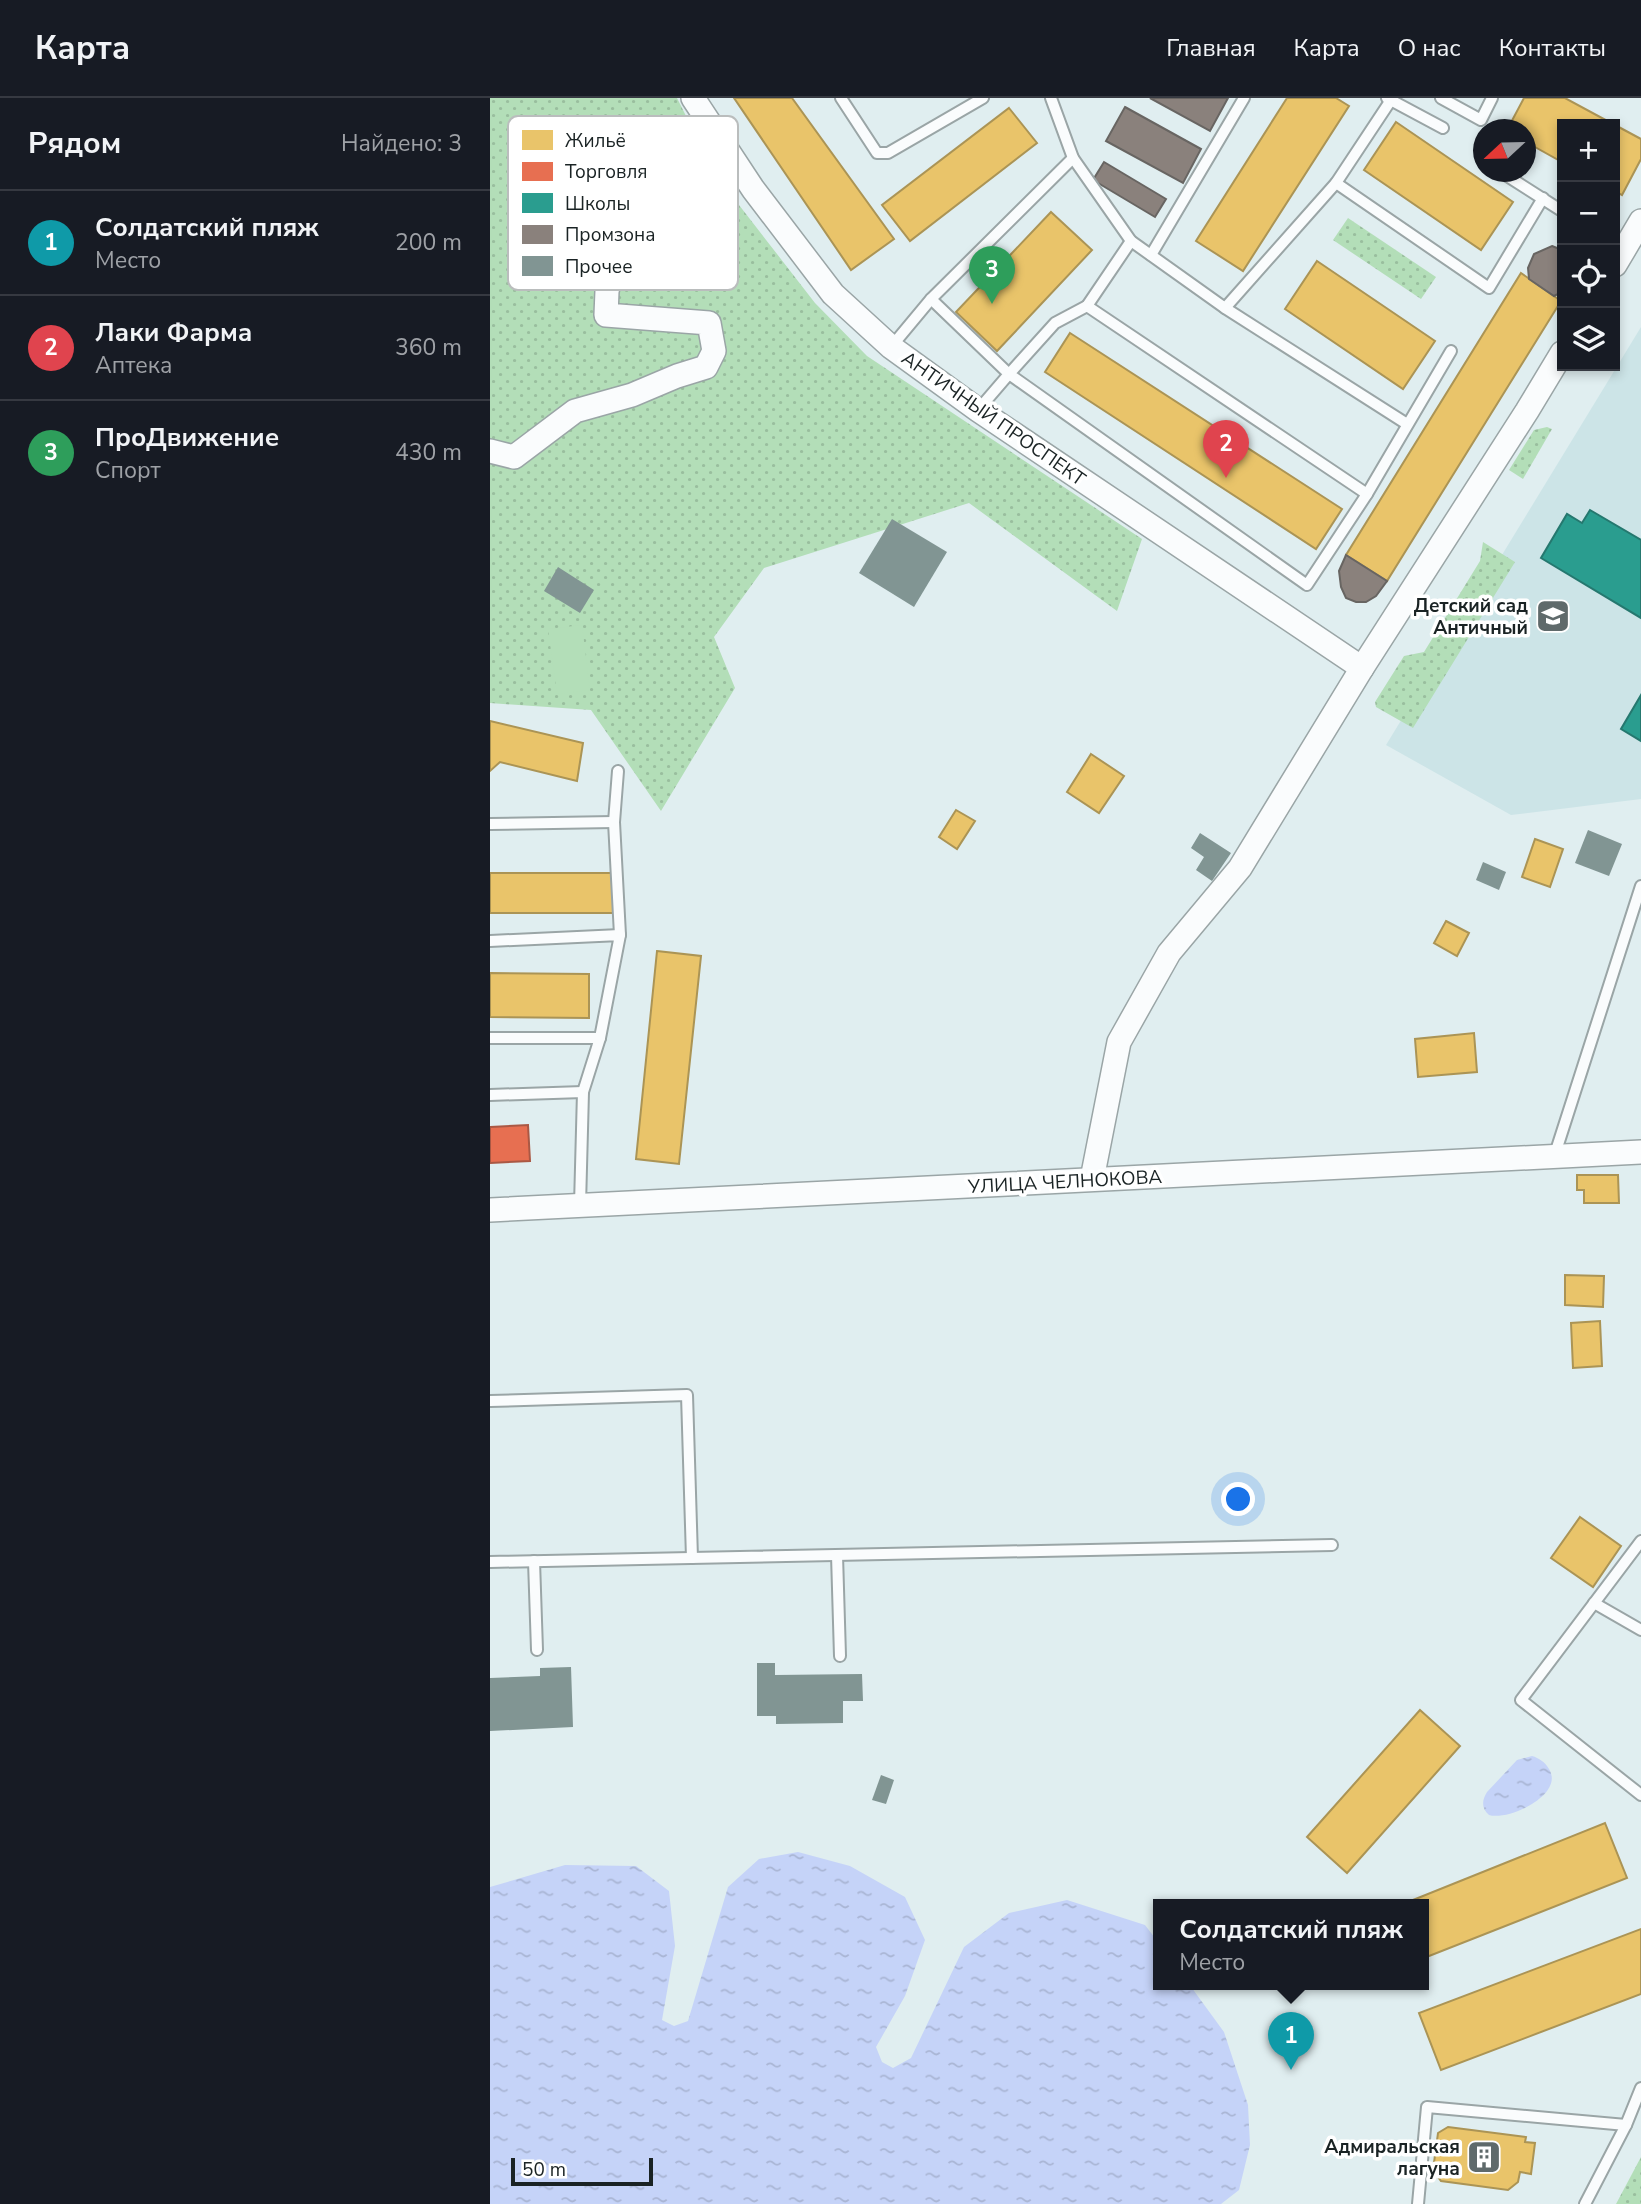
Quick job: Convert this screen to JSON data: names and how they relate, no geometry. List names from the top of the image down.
{
  "streets": {
    "street": ["АНТИЧНЫЙ ПРОСПЕКТ", "УЛИЦА ЧЕЛНОКОВА"]
  },
  "places": {
    "school or university": ["Детский сад Античный"],
    "building": ["Адмиральская лагуна"]
  },
  "legend": [
    "Жильё",
    "Торговля",
    "Школы",
    "Промзона",
    "Прочее"
  ],
  "scale_bar": "50 m",
  "north": "left",
  "page": {
    "header": "Карта",
    "nav": [
      "Главная",
      "Карта",
      "О нас",
      "Контакты"
    ],
    "heading": ["Рядом", "Найдено: 3"],
    "map_buttons": ["+", "−"],
    "list": [
      {
        "mark": "1",
        "name": "Солдатский пляж",
        "note": "Место",
        "value": "200 m"
      },
      {
        "mark": "2",
        "name": "Лаки Фарма",
        "note": "Аптека",
        "value": "360 m"
      },
      {
        "mark": "3",
        "name": "ПроДвижение",
        "note": "Спорт",
        "value": "430 m"
      }
    ],
    "pins": ["3", "2", "1"],
    "popup": ["Солдатский пляж", "Место"],
    "scale": "50 m"
  }
}
